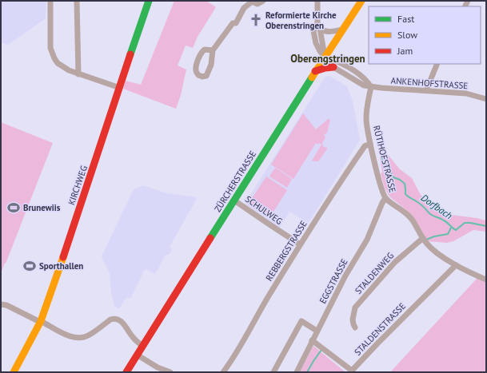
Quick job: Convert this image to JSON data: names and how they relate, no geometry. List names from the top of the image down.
{
  "streets": {
    "main road": ["ZÜRCHERSTRASSE", "KIRCHWEG"],
    "street": [
      "ANKENHOFSTRASSE",
      "RÜTIHOFSTRASSE",
      "SCHULWEG",
      "REBBERGSTRASSE",
      "STALDENWEG",
      "EGGSTRASSE",
      "STALDENSTRASSE"
    ]
  },
  "crossings": [
    ["ANKENHOFSTRASSE", "RÜTIHOFSTRASSE"],
    ["RÜTIHOFSTRASSE", "REBBERGSTRASSE"],
    ["RÜTIHOFSTRASSE", "STALDENWEG"],
    ["RÜTIHOFSTRASSE", "EGGSTRASSE"],
    ["RÜTIHOFSTRASSE", "STALDENSTRASSE"],
    ["ZÜRCHERSTRASSE", "SCHULWEG"],
    ["SCHULWEG", "REBBERGSTRASSE"],
    ["EGGSTRASSE", "STALDENSTRASSE"]
  ],
  "districts": ["Oberengstringen"],
  "water": ["Dorfbach"],
  "places": {
    "church": ["Reformierte Kirche Oberenstringen"],
    "sports": ["Brunewiis", "Sporthallen"]
  },
  "legend": ["Fast", "Slow", "Jam"]
}
